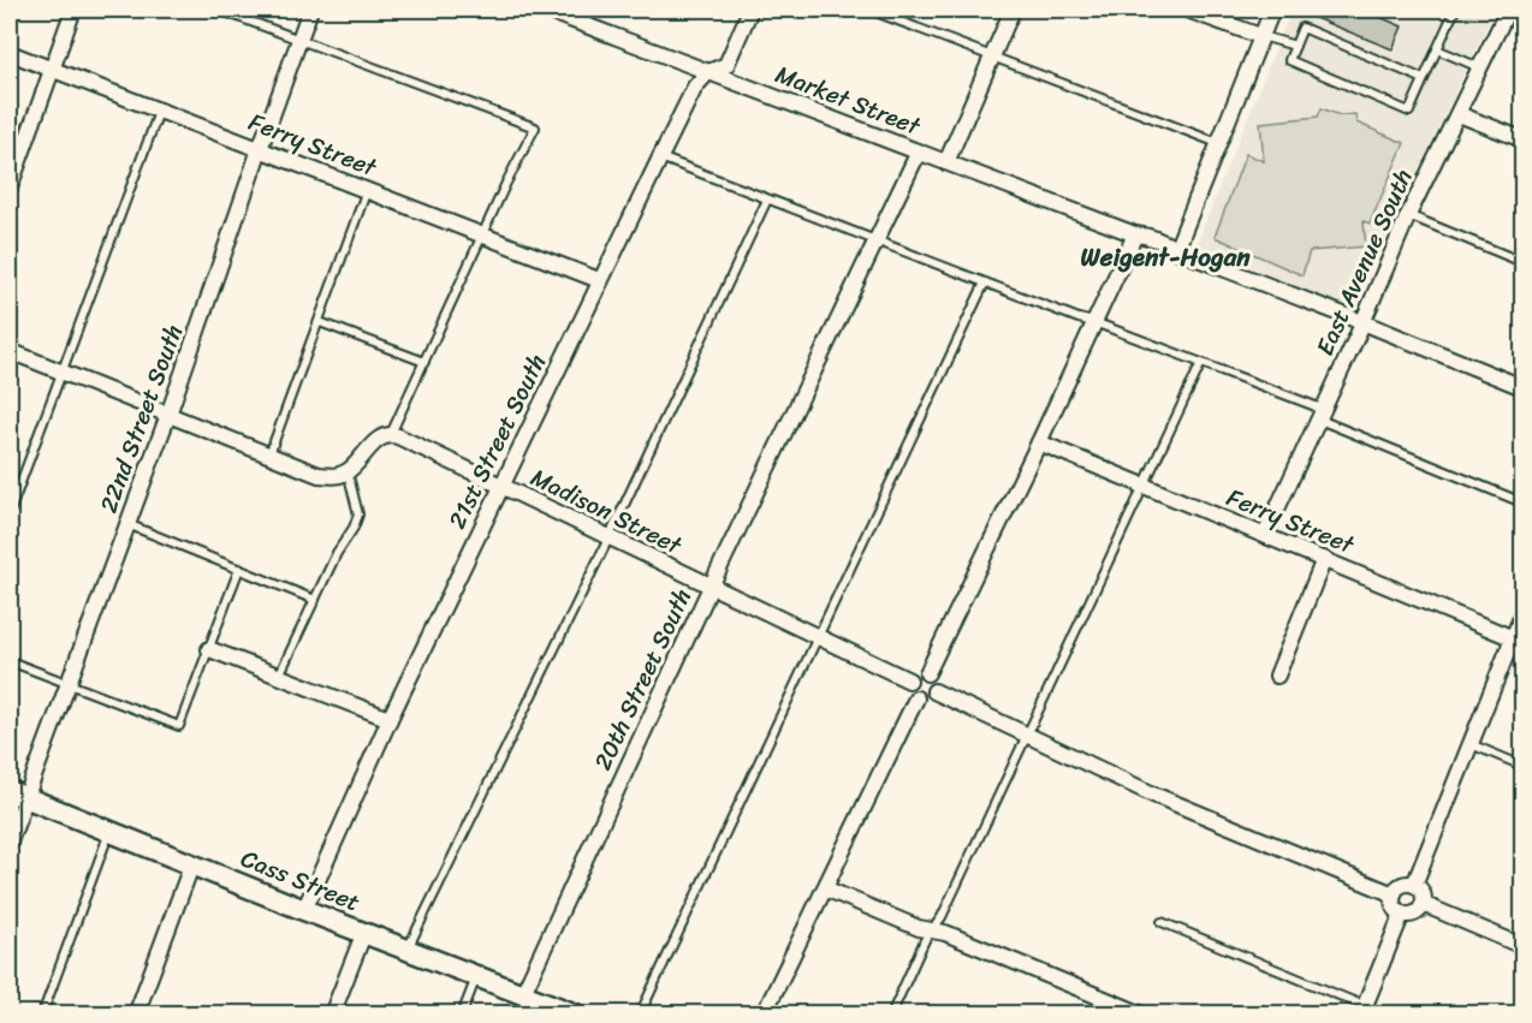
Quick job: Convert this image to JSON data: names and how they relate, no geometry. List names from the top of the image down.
{
  "streets": {
    "street": [
      "Market Street",
      "Ferry Street",
      "East Avenue South",
      "22nd Street South",
      "21st Street South",
      "Madison Street",
      "20th Street South",
      "Cass Street"
    ]
  },
  "crossings": [
    ["Market Street", "East Avenue South"],
    ["Market Street", "21st Street South"],
    ["Market Street", "20th Street South"],
    ["Ferry Street", "East Avenue South"],
    ["Ferry Street", "22nd Street South"],
    ["Ferry Street", "21st Street South"],
    ["22nd Street South", "Cass Street"],
    ["21st Street South", "Madison Street"],
    ["21st Street South", "Cass Street"],
    ["Madison Street", "20th Street South"],
    ["20th Street South", "Cass Street"]
  ],
  "districts": ["Weigent-Hogan"]
}
